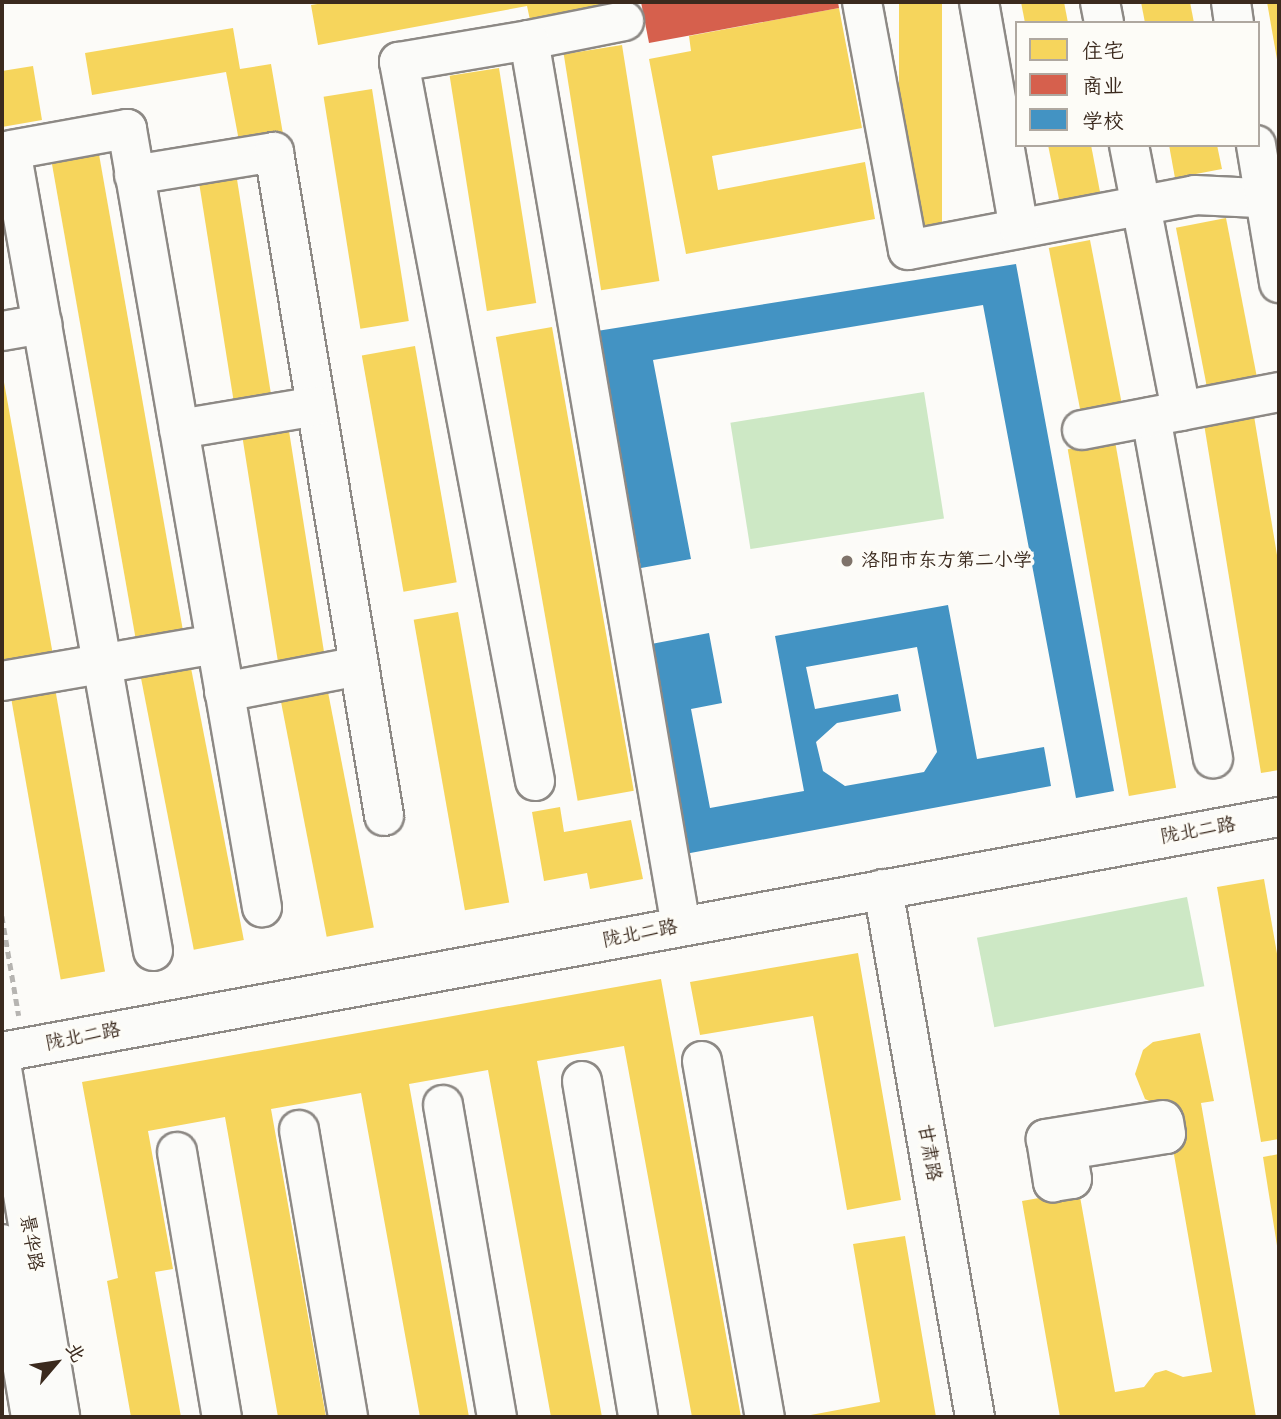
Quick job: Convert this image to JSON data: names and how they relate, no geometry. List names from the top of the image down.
{
  "streets": {
    "street": ["陇北二路", "甘肃路", "景华路"]
  },
  "crossings": [
    ["陇北二路", "甘肃路"]
  ],
  "places": ["洛阳市东方第二小学"],
  "legend": ["住宅", "商业", "学校"],
  "north": "top right"
}
